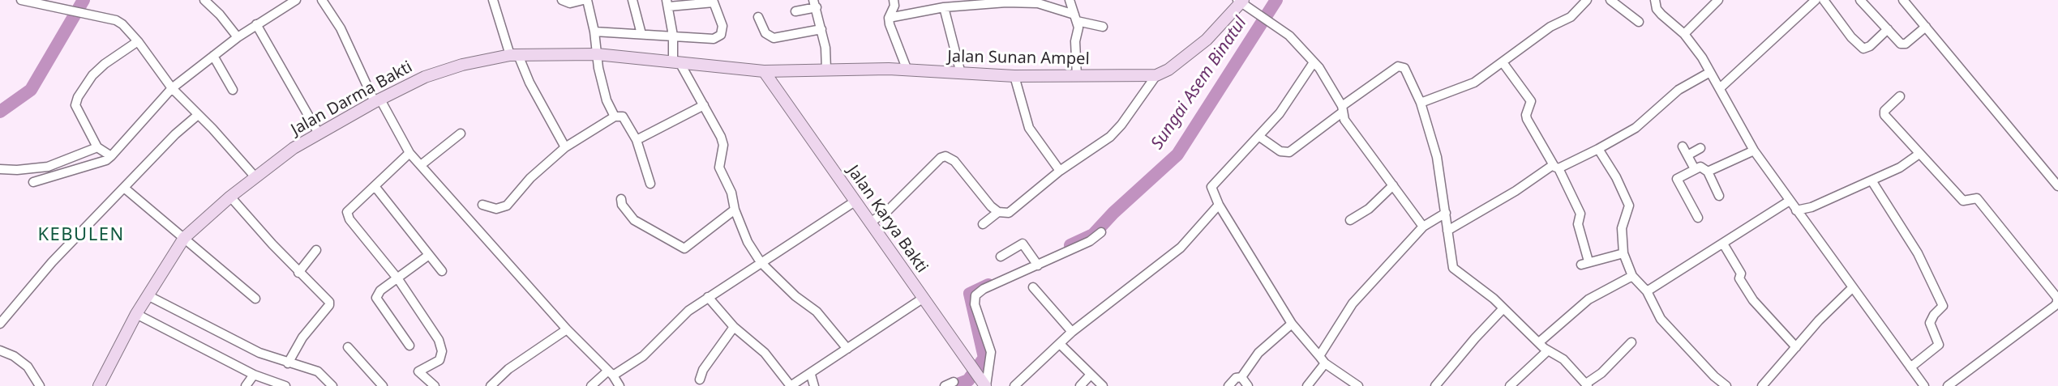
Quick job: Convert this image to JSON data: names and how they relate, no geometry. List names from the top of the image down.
{
  "streets": {
    "street": ["Jalan Sunan Ampel", "Jalan Darma Bakti", "Jalan Karya Bakti"]
  },
  "crossings": [
    ["Jalan Sunan Ampel", "Jalan Darma Bakti"],
    ["Jalan Sunan Ampel", "Jalan Karya Bakti"],
    ["Jalan Darma Bakti", "Jalan Karya Bakti"]
  ],
  "districts": ["KEBULEN"],
  "water": ["Sungai Asem Binatul"]
}
